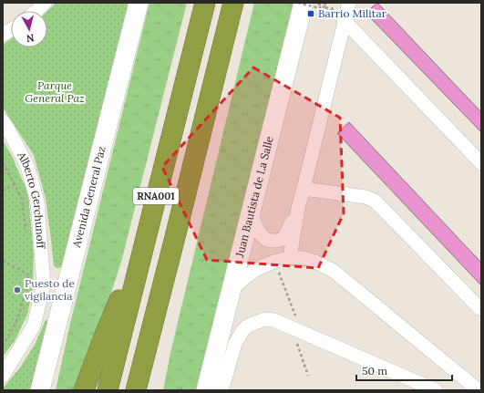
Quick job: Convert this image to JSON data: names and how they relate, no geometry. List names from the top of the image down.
{
  "streets": {
    "highway": ["RNA001"],
    "street": ["Juan Bautista de La Salle", "Avenida General Paz", "Alberto Gerchunoff"]
  },
  "parks": ["Parque General Paz"],
  "places": {
    "transit": ["Barrio Militar"],
    "other": ["Puesto de vigilancia"]
  },
  "scale_bar": "50 m",
  "north": "bottom"
}
